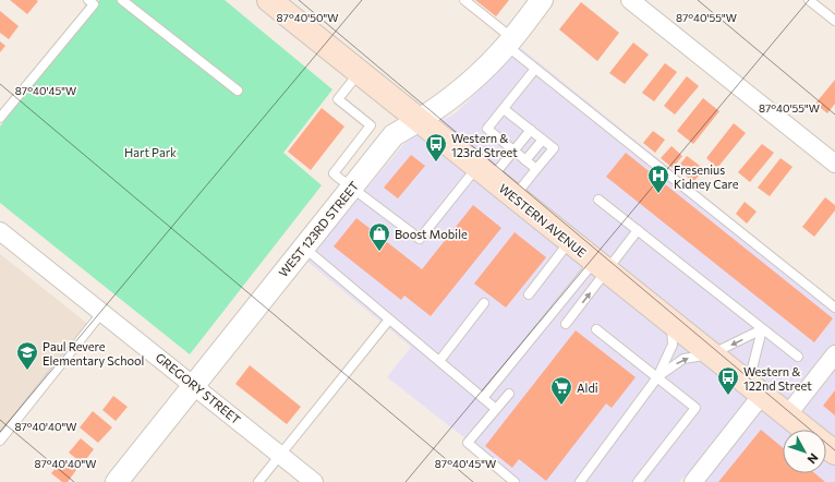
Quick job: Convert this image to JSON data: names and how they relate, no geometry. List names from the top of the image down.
{
  "streets": {
    "main road": ["WESTERN AVENUE"],
    "street": ["WEST 123RD STREET", "GREGORY STREET"]
  },
  "crossings": [
    ["WESTERN AVENUE", "WEST 123RD STREET"],
    ["WEST 123RD STREET", "GREGORY STREET"]
  ],
  "parks": ["Hart Park"],
  "places": {
    "bus stop": ["Western & 123rd Street", "Western & 122nd Street"],
    "hospital": ["Fresenius Kidney Care"],
    "shop": ["Boost Mobile"],
    "school or university": ["Paul Revere Elementary School"],
    "supermarket": ["Aldi"]
  },
  "north": "bottom right",
  "coordinates": [
    "87°40'50\"W",
    "87°40'55\"W",
    "87°40'45\"W",
    "87°40'40\"W"
  ]
}
